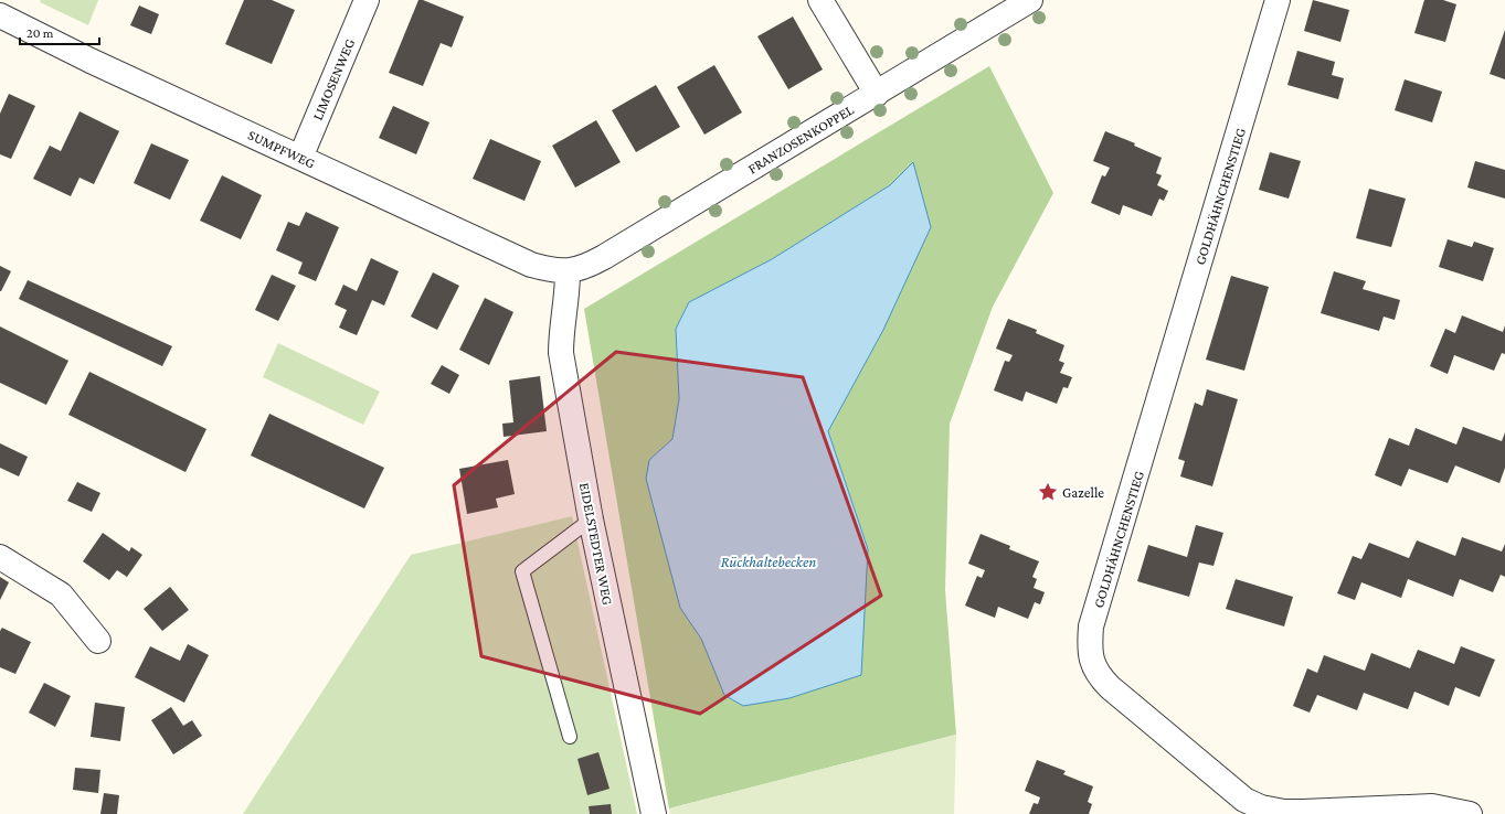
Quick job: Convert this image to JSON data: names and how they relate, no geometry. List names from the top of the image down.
{
  "streets": {
    "street": [
      "LIMOSENWEG",
      "FRANZOSENKOPPEL",
      "SUMPFWEG",
      "GOLDHÄHNCHENSTIEG",
      "EIDELSTEDTER WEG"
    ]
  },
  "crossings": [
    ["LIMOSENWEG", "SUMPFWEG"],
    ["FRANZOSENKOPPEL", "SUMPFWEG"],
    ["FRANZOSENKOPPEL", "EIDELSTEDTER WEG"],
    ["SUMPFWEG", "EIDELSTEDTER WEG"]
  ],
  "water": ["Rückhaltebecken"],
  "places": {
    "place": ["Gazelle"]
  },
  "scale_bar": "20 m"
}
